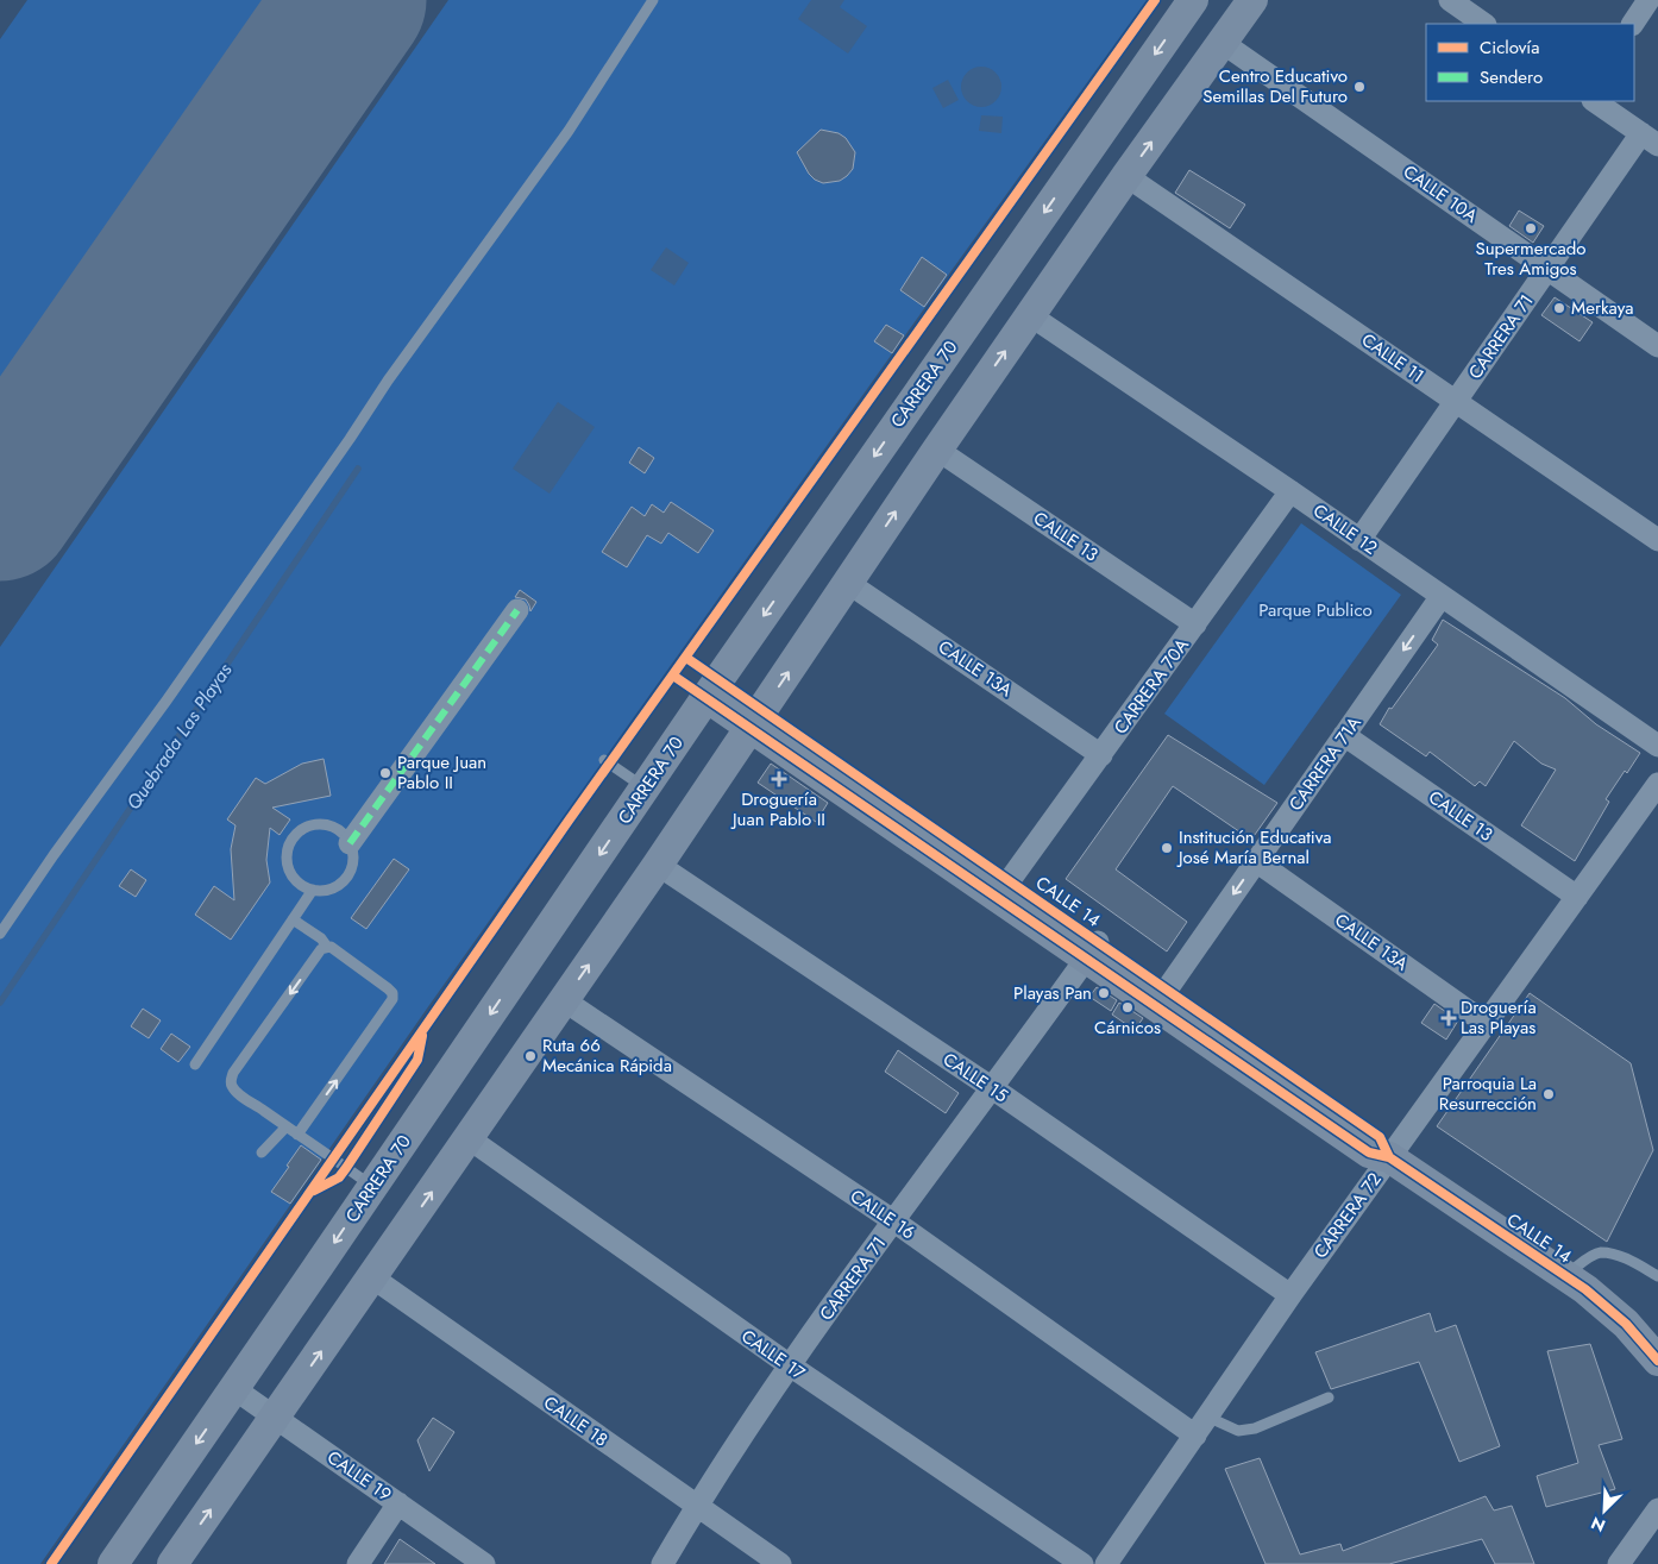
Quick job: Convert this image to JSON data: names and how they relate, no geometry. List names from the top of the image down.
{
  "streets": {
    "main road": ["CARRERA 70", "CALLE 14"],
    "street": [
      "CALLE 10A",
      "CARRERA 71",
      "CALLE 11",
      "CALLE 12",
      "CALLE 13",
      "CALLE 13A",
      "CARRERA 70A",
      "CARRERA 71A",
      "CALLE 15",
      "CALLE 16",
      "CARRERA 72",
      "CALLE 17",
      "CALLE 18",
      "CALLE 19"
    ]
  },
  "crossings": [
    ["CALLE 10A", "CARRERA 71"],
    ["CARRERA 71", "CALLE 11"],
    ["CARRERA 71", "CALLE 12"],
    ["CARRERA 71", "CALLE 14"],
    ["CARRERA 71", "CALLE 15"],
    ["CARRERA 71", "CALLE 16"],
    ["CARRERA 71", "CALLE 17"],
    ["CARRERA 71", "CALLE 18"],
    ["CARRERA 70", "CALLE 14"],
    ["CARRERA 70", "CALLE 19"],
    ["CALLE 12", "CARRERA 70A"],
    ["CALLE 12", "CARRERA 71A"],
    ["CALLE 13", "CARRERA 70A"],
    ["CALLE 13", "CARRERA 71A"],
    ["CALLE 13", "CARRERA 72"],
    ["CALLE 13A", "CARRERA 70A"],
    ["CALLE 13A", "CARRERA 71A"],
    ["CALLE 13A", "CARRERA 72"],
    ["CARRERA 70A", "CALLE 14"],
    ["CARRERA 71A", "CALLE 14"],
    ["CALLE 14", "CARRERA 72"],
    ["CALLE 15", "CARRERA 72"],
    ["CALLE 16", "CARRERA 72"]
  ],
  "one_way": ["CARRERA 71A"],
  "water": ["Quebrada Las Playas"],
  "parks": ["Parque Publico"],
  "places": {
    "other": [
      "Centro Educativo Semillas Del Futuro",
      "Supermercado Tres Amigos",
      "Merkaya",
      "Parque Juan Pablo II",
      "Institución Educativa José María Bernal",
      "Playas Pan",
      "Cárnicos",
      "Ruta 66 Mecánica Rápida",
      "Parroquia La Resurrección"
    ],
    "health": ["Droguería Juan Pablo II", "Droguería Las Playas"]
  },
  "legend": ["Ciclovía", "Sendero"],
  "north": "bottom left"
}
